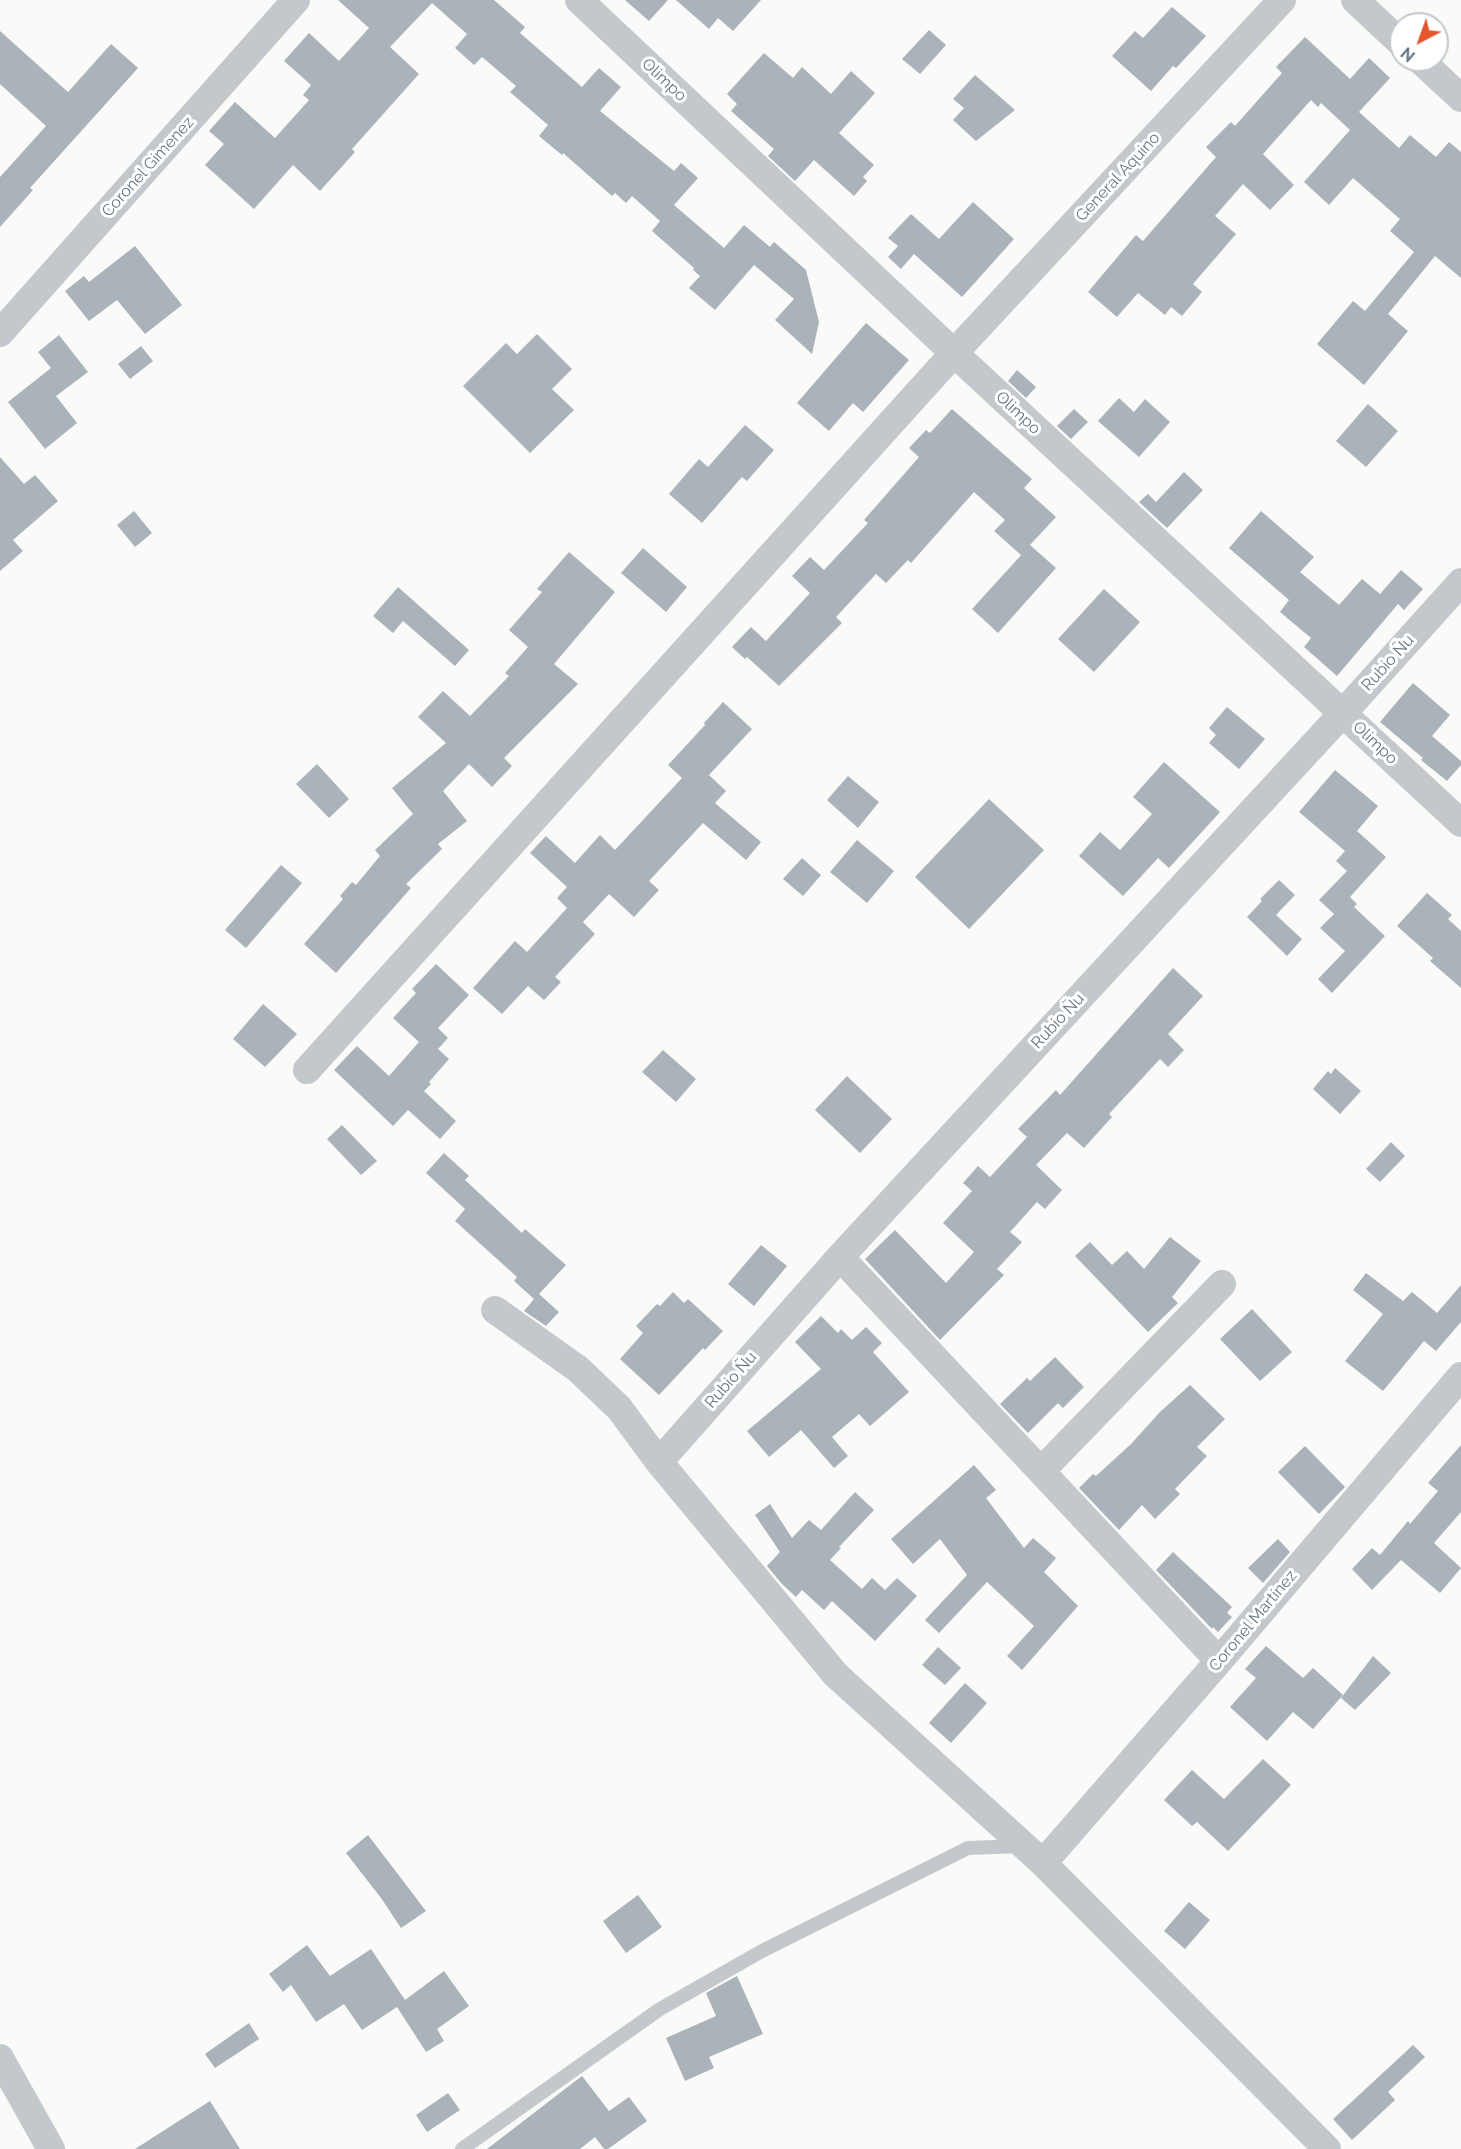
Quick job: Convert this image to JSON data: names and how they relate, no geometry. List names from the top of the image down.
{
  "streets": {
    "street": [
      "Olimpo",
      "Coronel Gimenez",
      "General Aquino",
      "Rubio Ñu",
      "Coronel Martínez"
    ]
  },
  "crossings": [
    ["Olimpo", "General Aquino"],
    ["Olimpo", "Rubio Ñu"]
  ],
  "north": "bottom left"
}
